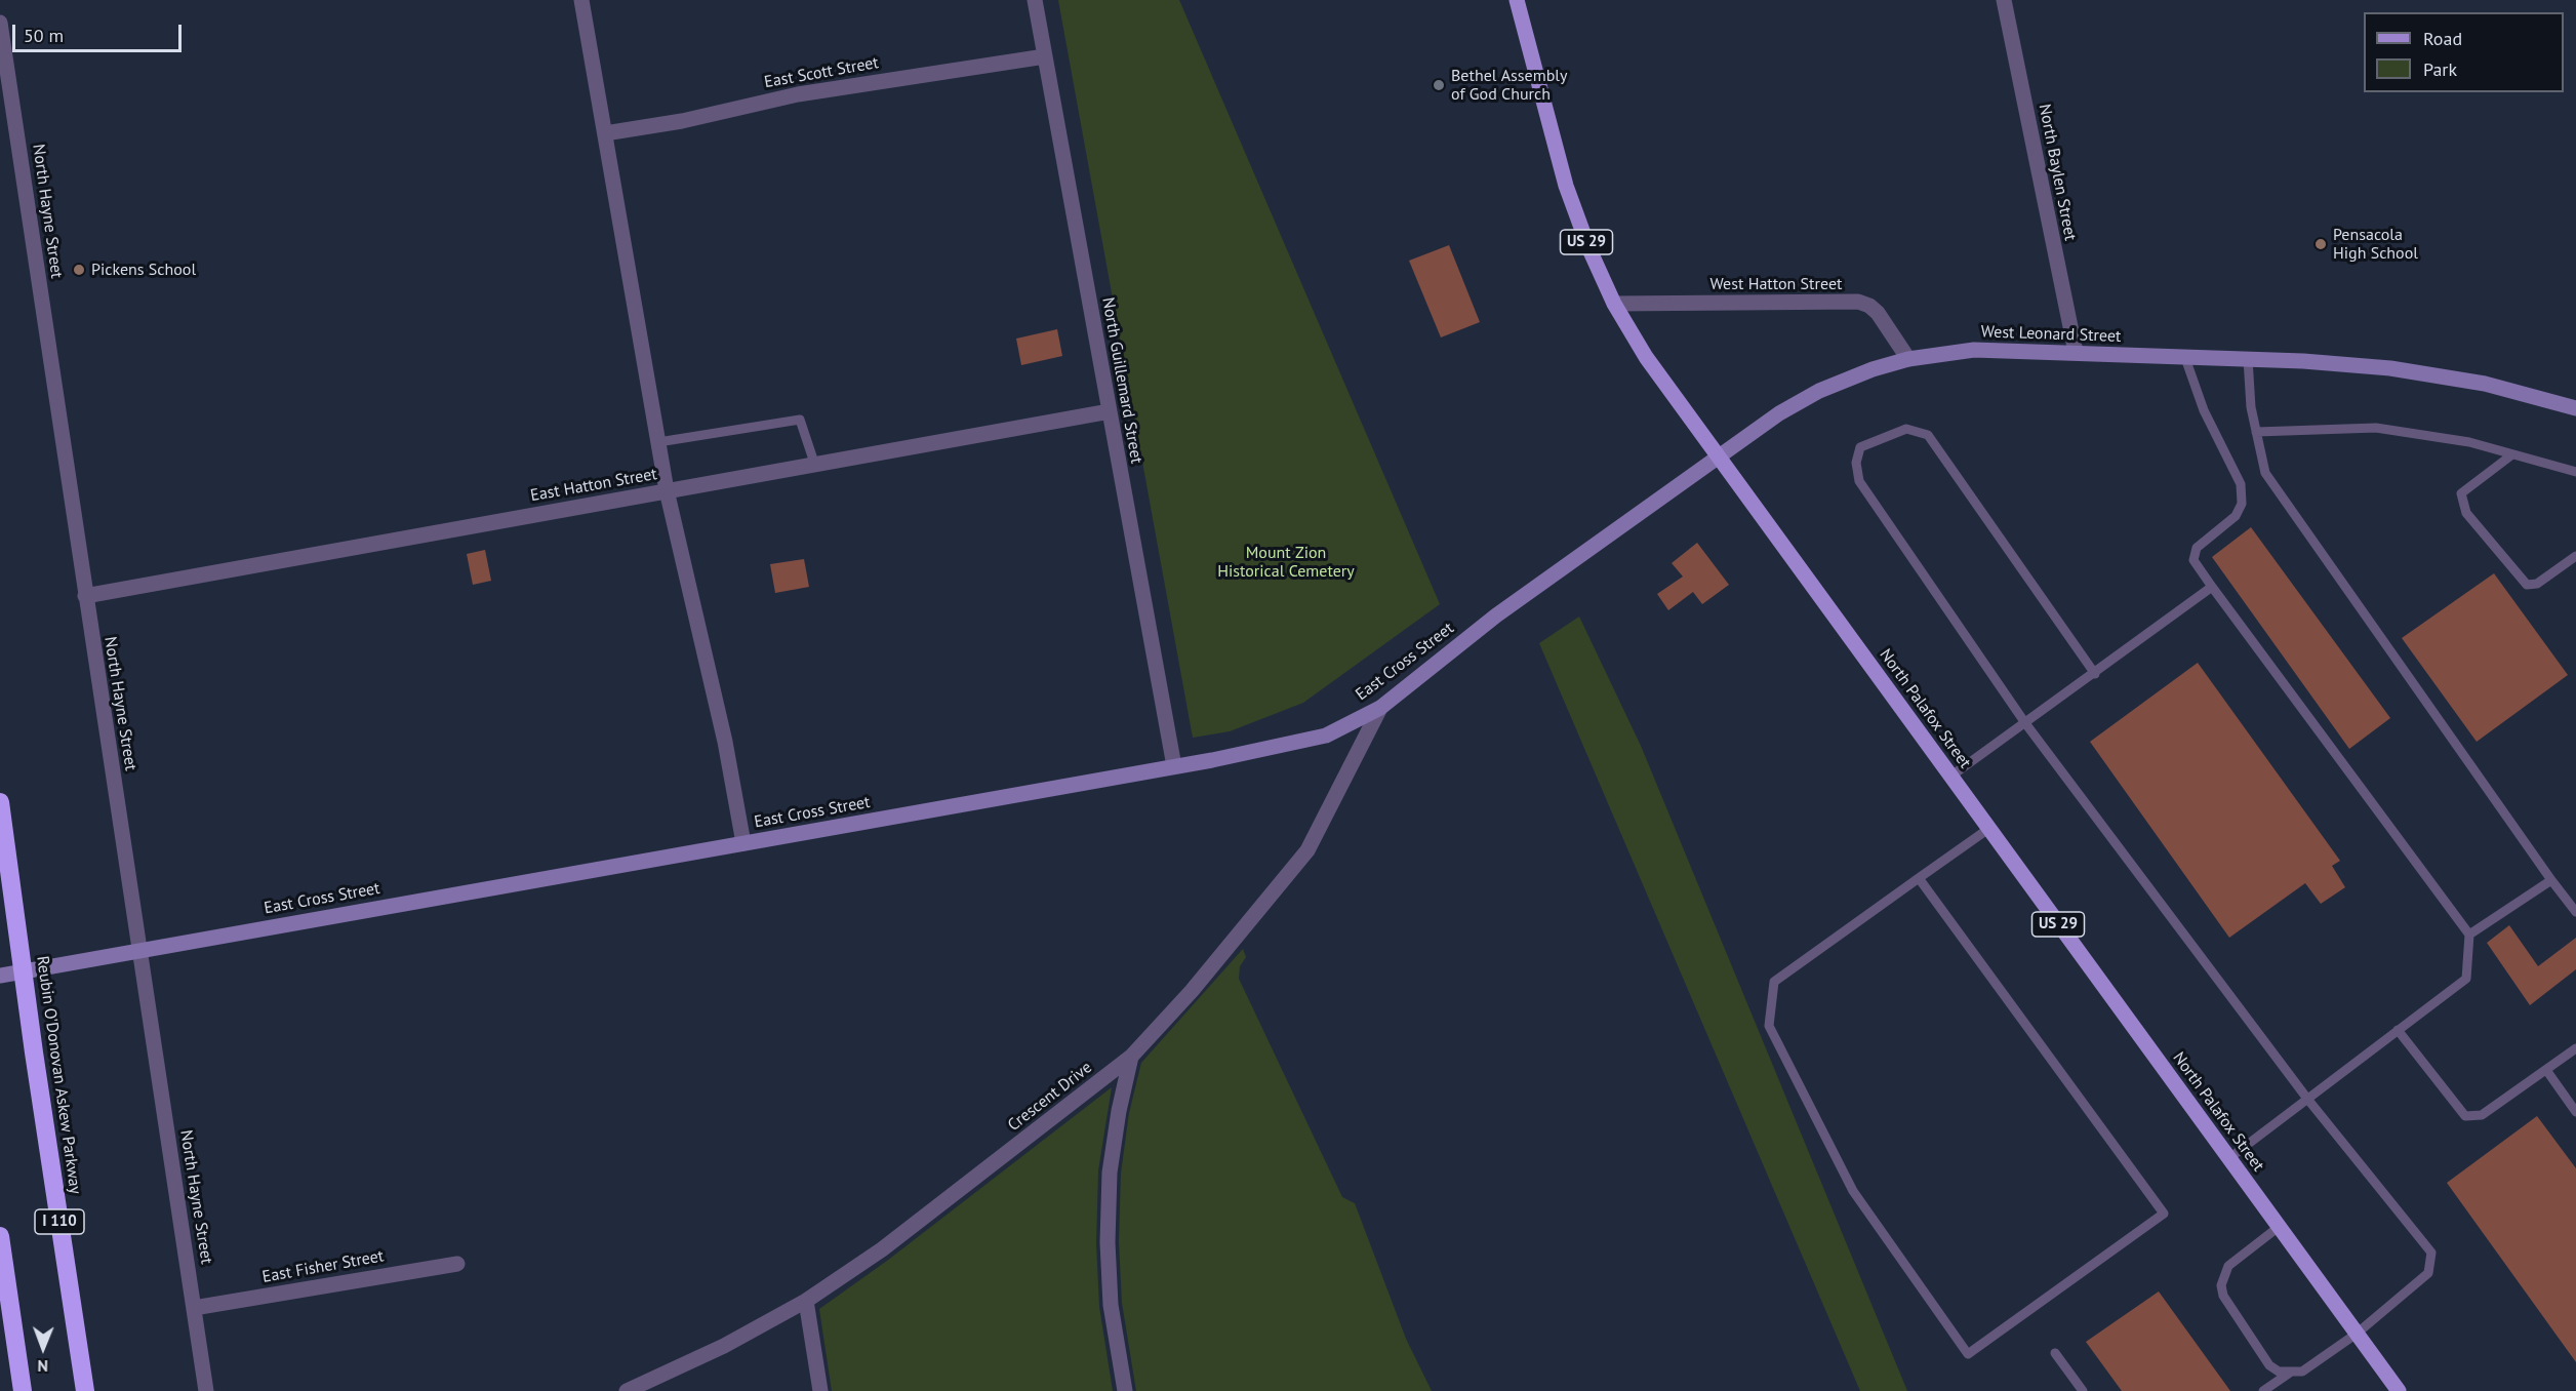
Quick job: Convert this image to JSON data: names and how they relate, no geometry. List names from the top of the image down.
{
  "streets": {
    "highway": ["Reubin O'Donovan Askew Parkway", "I 110"],
    "main road": ["US 29", "North Palafox Street"],
    "street": [
      "East Scott Street",
      "North Baylen Street",
      "North Hayne Street",
      "West Hatton Street",
      "West Leonard Street",
      "North Guillemard Street",
      "East Hatton Street",
      "East Cross Street",
      "Crescent Drive",
      "East Fisher Street"
    ]
  },
  "crossings": [
    ["East Scott Street", "North Guillemard Street"],
    ["North Baylen Street", "West Leonard Street"],
    ["North Hayne Street", "East Hatton Street"],
    ["North Hayne Street", "East Cross Street"],
    ["North Hayne Street", "East Fisher Street"],
    ["West Hatton Street", "West Leonard Street"],
    ["West Hatton Street", "North Palafox Street"],
    ["West Leonard Street", "East Cross Street"],
    ["West Leonard Street", "North Palafox Street"],
    ["North Guillemard Street", "East Hatton Street"],
    ["North Guillemard Street", "East Cross Street"],
    ["East Cross Street", "Crescent Drive"]
  ],
  "parks": ["Mount Zion Historical Cemetery"],
  "places": ["Bethel Assembly of God Church", "Pensacola High School", "Pickens School"],
  "legend": ["Road", "Park"],
  "scale_bar": "50 m",
  "north": "bottom"
}
